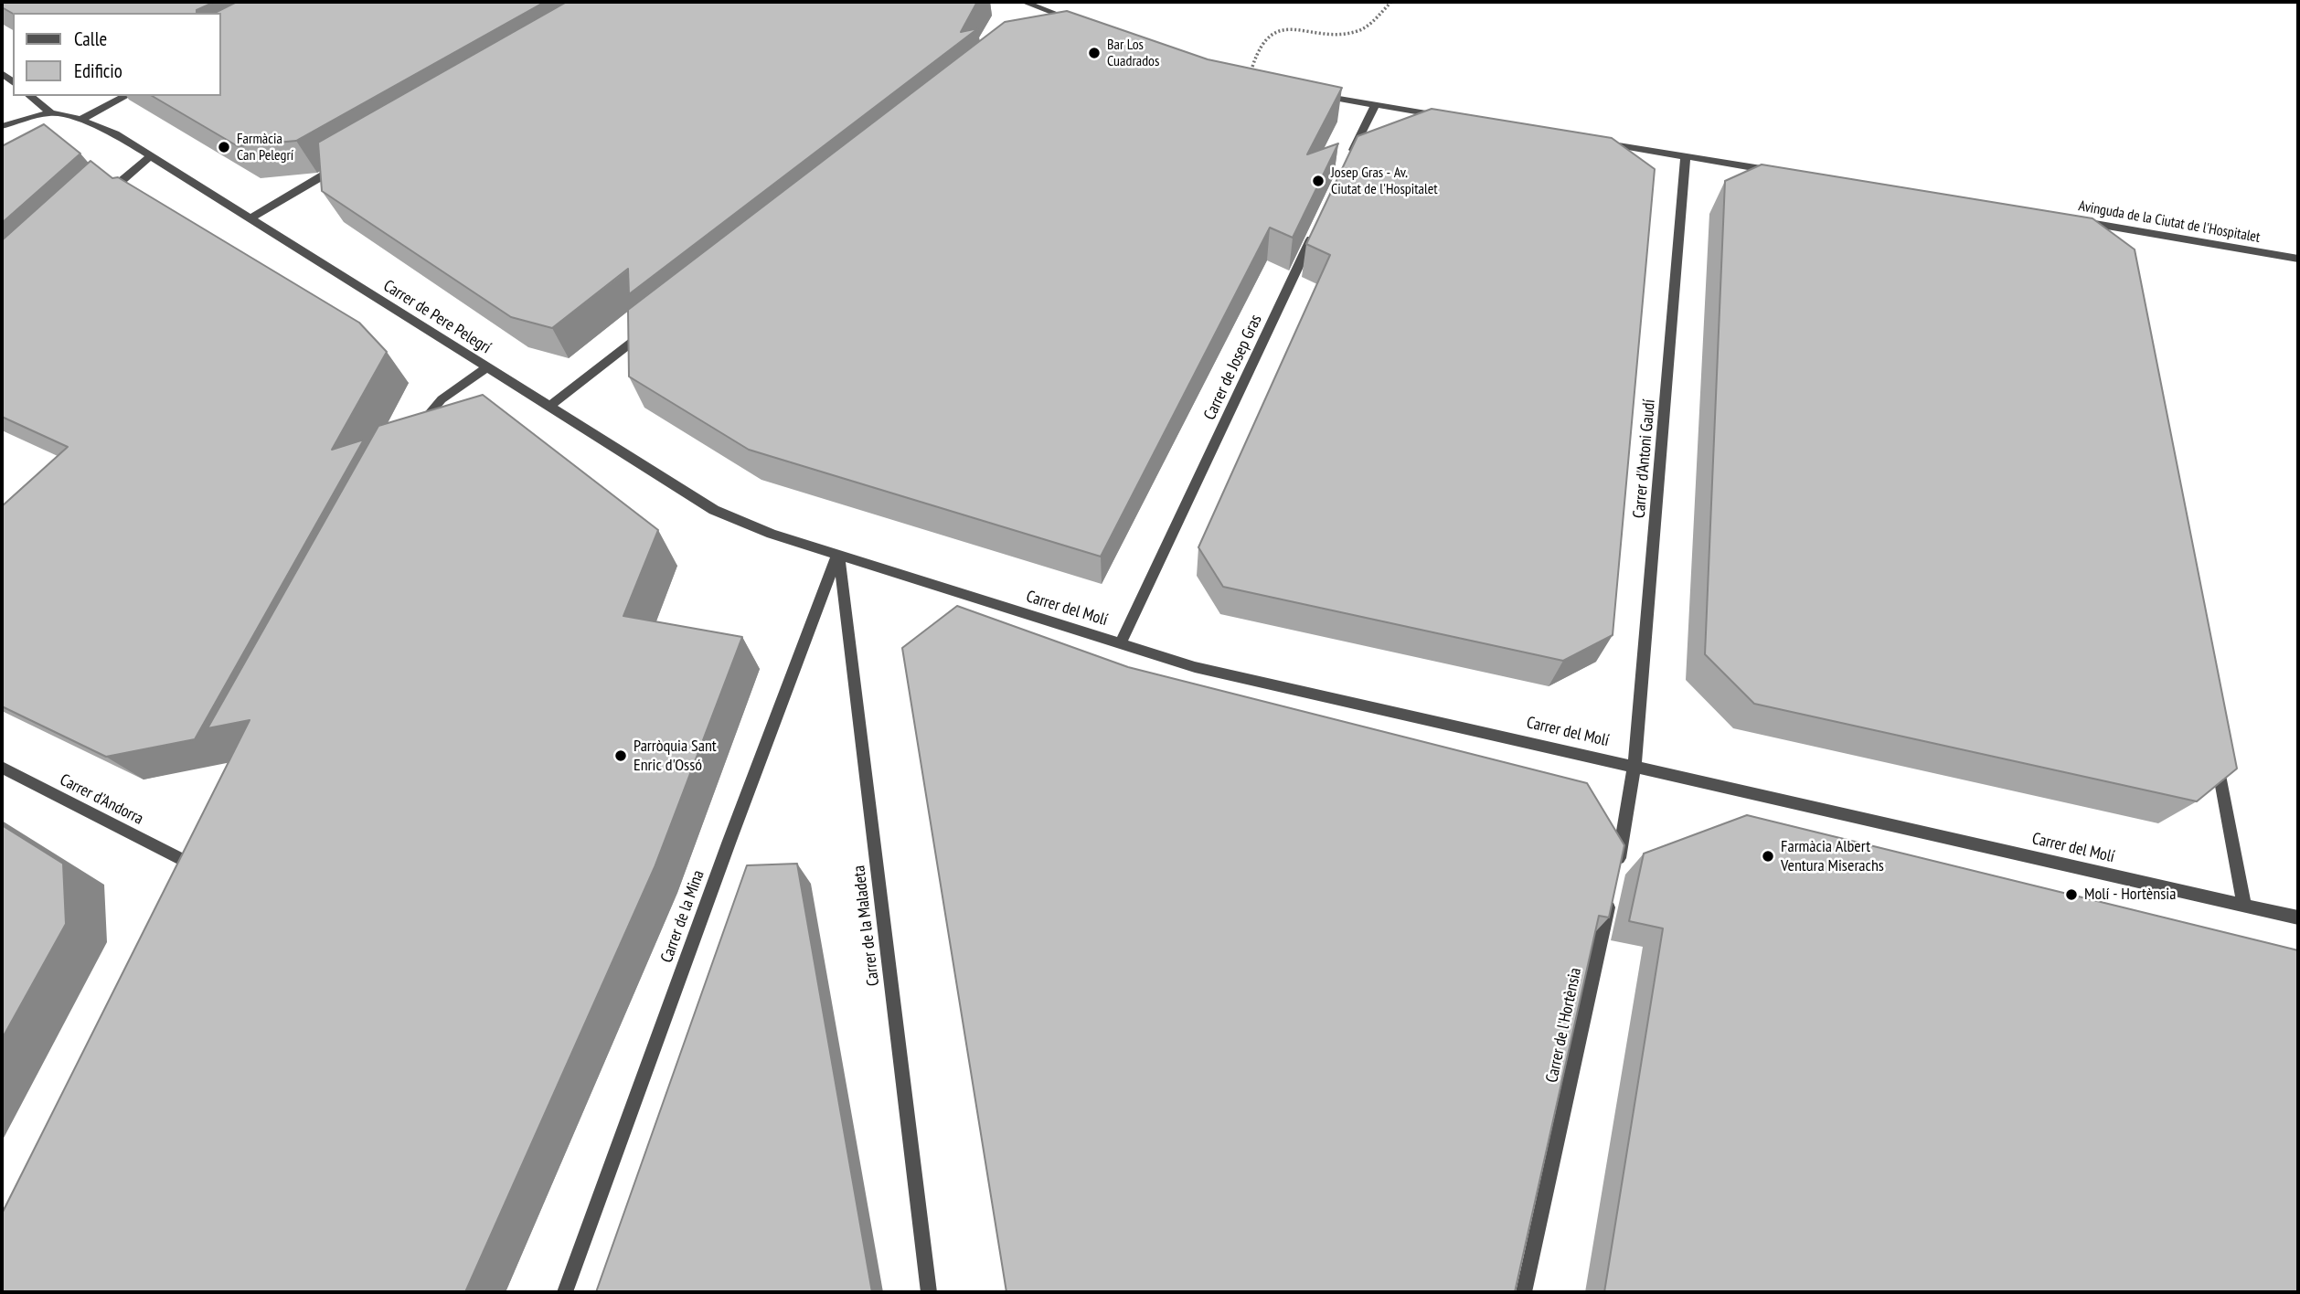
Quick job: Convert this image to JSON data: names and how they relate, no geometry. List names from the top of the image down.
{
  "streets": {
    "street": [
      "Avinguda de la Ciutat de l'Hospitalet",
      "Carrer de Pere Pelegrí",
      "Carrer de Josep Gras",
      "Carrer d'Antoni Gaudí",
      "Carrer del Molí",
      "Carrer d'Andorra",
      "Carrer de la Mina",
      "Carrer de la Maladeta",
      "Carrer de l'Hortènsia"
    ]
  },
  "crossings": [
    ["Carrer de Pere Pelegrí", "Carrer del Molí"],
    ["Carrer de Pere Pelegrí", "Carrer de la Mina"],
    ["Carrer de Pere Pelegrí", "Carrer de la Maladeta"],
    ["Carrer de Josep Gras", "Carrer del Molí"],
    ["Carrer d'Antoni Gaudí", "Carrer del Molí"],
    ["Carrer del Molí", "Carrer de la Mina"],
    ["Carrer del Molí", "Carrer de la Maladeta"],
    ["Carrer de la Mina", "Carrer de la Maladeta"]
  ],
  "places": [
    "Bar Los Cuadrados",
    "Farmàcia Can Pelegrí",
    "Josep Gras - Av. Ciutat de l'Hospitalet",
    "Parròquia Sant Enric d'Ossó",
    "Farmàcia Albert Ventura Miserachs",
    "Molí - Hortènsia"
  ],
  "legend": ["Calle", "Edificio"]
}
